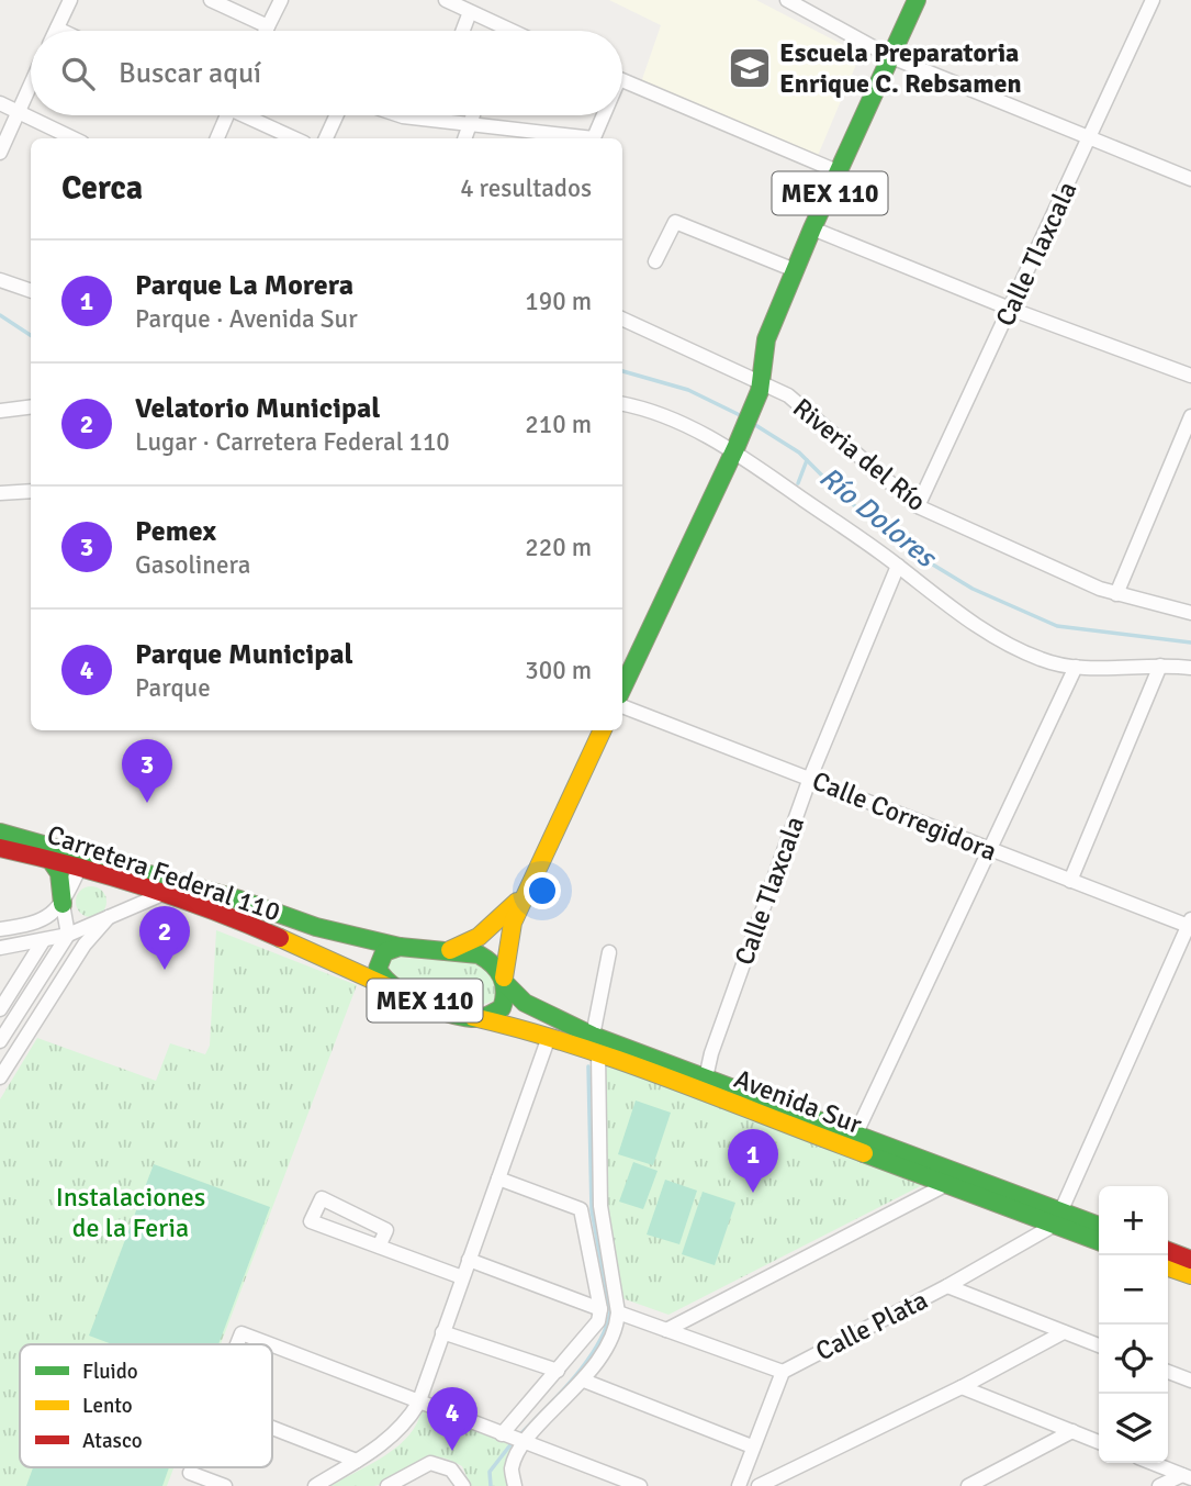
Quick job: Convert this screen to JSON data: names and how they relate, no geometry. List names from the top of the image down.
{
  "streets": {
    "main road": ["MEX 110", "Carretera Federal 110", "Avenida Sur"],
    "street": [
      "Calle Tlaxcala",
      "Riveria del Río",
      "Calle Corregidora",
      "Calle Plata"
    ]
  },
  "crossings": [
    ["MEX 110", "Riveria del Río"],
    ["MEX 110", "Carretera Federal 110"],
    ["MEX 110", "Avenida Sur"],
    ["Calle Tlaxcala", "Riveria del Río"],
    ["Calle Tlaxcala", "Calle Corregidora"],
    ["Calle Tlaxcala", "Avenida Sur"],
    ["Avenida Sur", "Calle Plata"]
  ],
  "water": ["Río Dolores"],
  "parks": ["Instalaciones de la Feria"],
  "places": {
    "school or university": ["Escuela Preparatoria Enrique C. Rebsamen"]
  },
  "legend": ["Fluido", "Lento", "Atasco"],
  "page": {
    "search": "Buscar aquí",
    "heading": ["Cerca", "4 resultados"],
    "list": [
      {
        "mark": "1",
        "name": "Parque La Morera",
        "note": "Parque · Avenida Sur",
        "value": "190 m"
      },
      {
        "mark": "2",
        "name": "Velatorio Municipal",
        "note": "Lugar · Carretera Federal 110",
        "value": "210 m"
      },
      {
        "mark": "3",
        "name": "Pemex",
        "note": "Gasolinera",
        "value": "220 m"
      },
      {
        "mark": "4",
        "name": "Parque Municipal",
        "note": "Parque",
        "value": "300 m"
      }
    ],
    "pins": [
      "3",
      "2",
      "1",
      "4"
    ],
    "map_buttons": ["+", "−"]
  }
}
